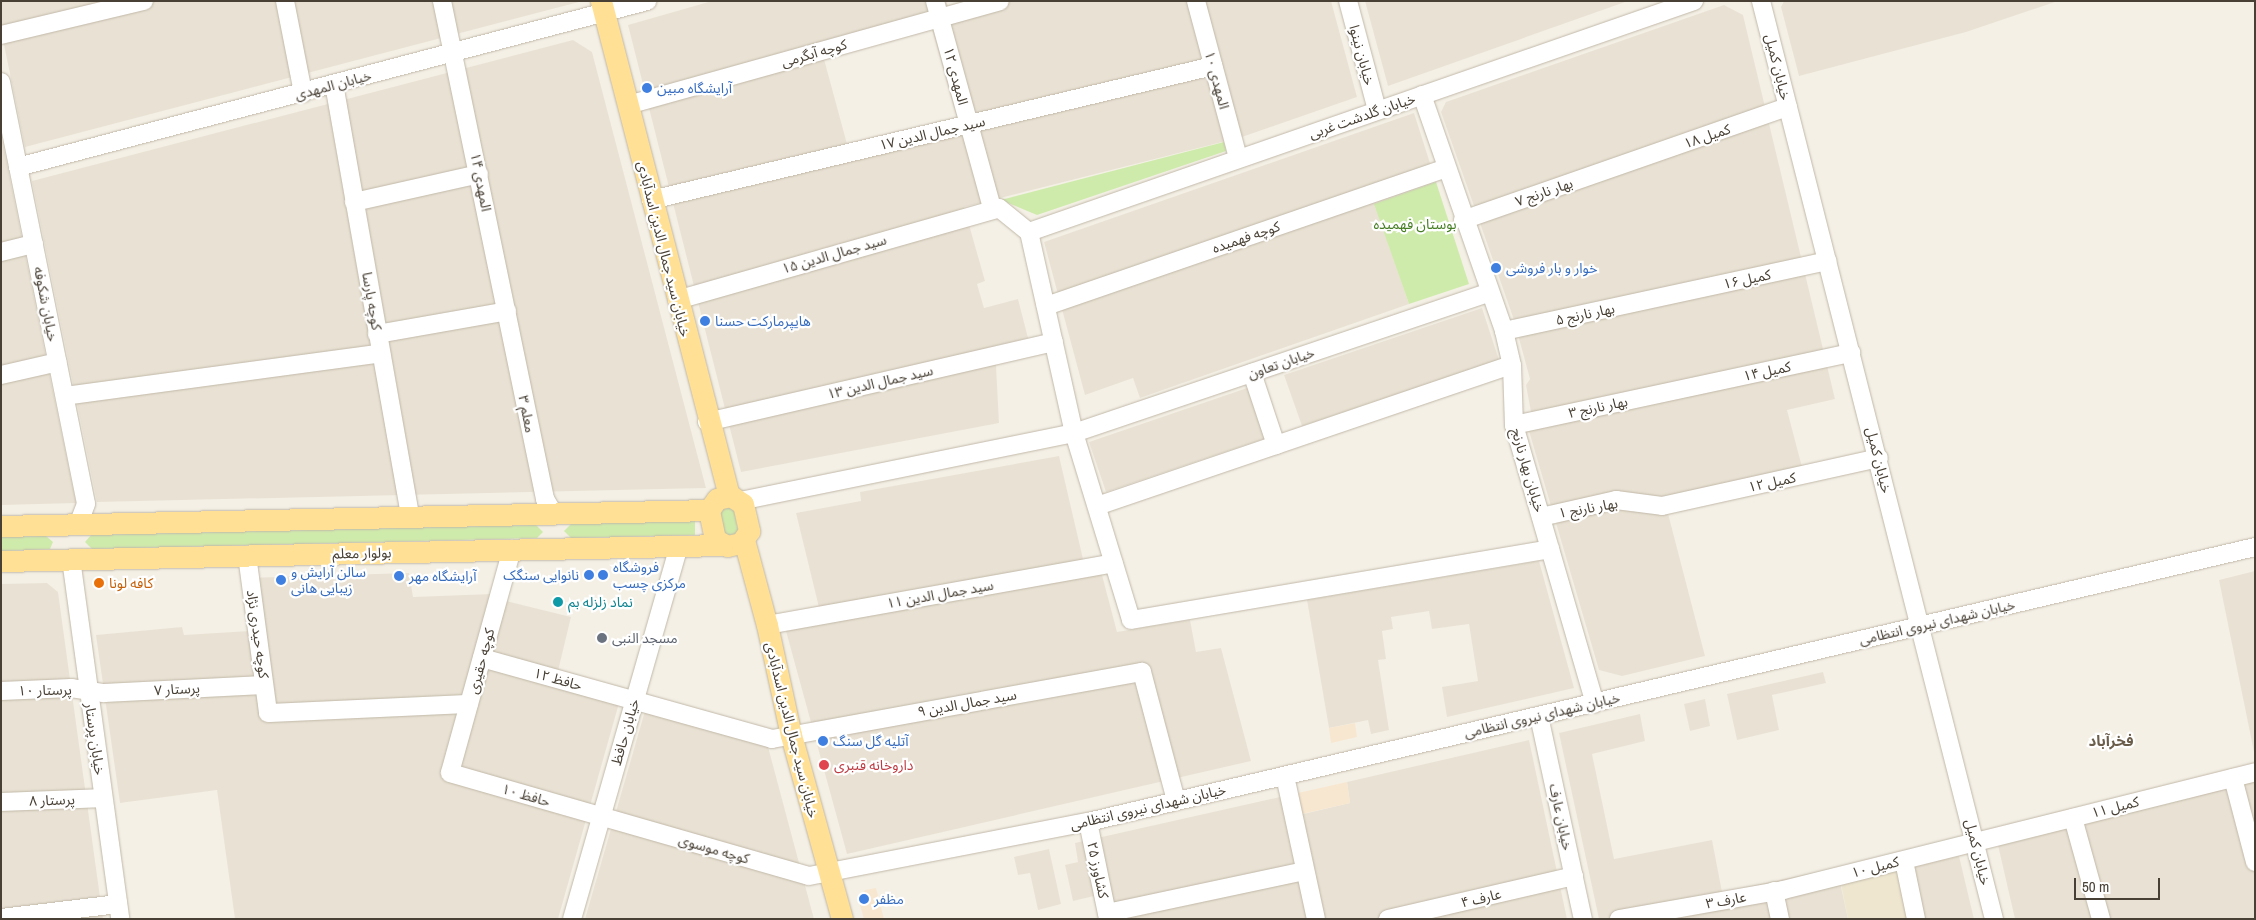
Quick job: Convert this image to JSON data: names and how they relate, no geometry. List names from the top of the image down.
{
  "streets": {
    "main road": ["خیابان سید جمال الدین اسدآبادی", "بولوار معلم"],
    "street": [
      "کوچه آبگرمی",
      "خیابان نینوا",
      "خیابان کمیل",
      "المهدی ۱۲",
      "المهدی ۱۰",
      "خیابان المهدی",
      "خیابان گلدشت غربی",
      "سید جمال الدین ۱۷",
      "کمیل ۱۸",
      "المهدی ۱۴",
      "بهار نارنج ۷",
      "کوچه فهمیده",
      "سید جمال الدین ۱۵",
      "کمیل ۱۶",
      "کوچه پارسا",
      "خیابان شکوفه",
      "بهار نارنج ۵",
      "خیابان تعاون",
      "کمیل ۱۴",
      "سید جمال الدین ۱۳",
      "بهار نارنج ۳",
      "معلم ۳",
      "خیابان بهار نارنج",
      "کمیل ۱۲",
      "بهار نارنج ۱",
      "سید جمال الدین ۱۱",
      "خیابان شهدای نیروی انتظامی",
      "کوچه حیدری نژاد",
      "کوچه حقیری",
      "حافظ ۱۲",
      "پرستار ۷",
      "پرستار ۱۰",
      "سید جمال الدین ۹",
      "خیابان حافظ",
      "خیابان پرستار",
      "حافظ ۱۰",
      "پرستار ۸",
      "کمیل ۱۱",
      "خیابان عارف",
      "کوچه موسوی",
      "کمیل ۱۰",
      "کشاورز ۲۵",
      "عارف ۴",
      "عارف ۳"
    ]
  },
  "crossings": [
    ["کوچه آبگرمی", "المهدی ۱۲"],
    ["کوچه آبگرمی", "خیابان سید جمال الدین اسدآبادی"],
    ["خیابان نینوا", "خیابان گلدشت غربی"],
    ["خیابان کمیل", "کمیل ۱۸"],
    ["خیابان کمیل", "کمیل ۱۶"],
    ["خیابان کمیل", "کمیل ۱۴"],
    ["خیابان کمیل", "کمیل ۱۲"],
    ["خیابان کمیل", "خیابان شهدای نیروی انتظامی"],
    ["خیابان کمیل", "کمیل ۱۱"],
    ["خیابان کمیل", "کمیل ۱۰"],
    ["المهدی ۱۲", "سید جمال الدین ۱۷"],
    ["المهدی ۱۲", "سید جمال الدین ۱۵"],
    ["المهدی ۱۰", "خیابان گلدشت غربی"],
    ["المهدی ۱۰", "سید جمال الدین ۱۷"],
    ["خیابان المهدی", "المهدی ۱۴"],
    ["خیابان المهدی", "خیابان سید جمال الدین اسدآبادی"],
    ["خیابان المهدی", "کوچه پارسا"],
    ["خیابان المهدی", "خیابان شکوفه"],
    ["خیابان گلدشت غربی", "خیابان بهار نارنج"],
    ["سید جمال الدین ۱۷", "خیابان سید جمال الدین اسدآبادی"],
    ["کمیل ۱۸", "بهار نارنج ۷"],
    ["المهدی ۱۴", "معلم ۳"],
    ["بهار نارنج ۷", "خیابان بهار نارنج"],
    ["کوچه فهمیده", "خیابان بهار نارنج"],
    ["خیابان سید جمال الدین اسدآبادی", "سید جمال الدین ۱۵"],
    ["خیابان سید جمال الدین اسدآبادی", "خیابان تعاون"],
    ["خیابان سید جمال الدین اسدآبادی", "سید جمال الدین ۱۳"],
    ["خیابان سید جمال الدین اسدآبادی", "بولوار معلم"],
    ["خیابان سید جمال الدین اسدآبادی", "سید جمال الدین ۱۱"],
    ["خیابان سید جمال الدین اسدآبادی", "خیابان شهدای نیروی انتظامی"],
    ["خیابان سید جمال الدین اسدآبادی", "سید جمال الدین ۹"],
    ["خیابان سید جمال الدین اسدآبادی", "کوچه موسوی"],
    ["کمیل ۱۶", "بهار نارنج ۵"],
    ["بهار نارنج ۵", "خیابان بهار نارنج"],
    ["خیابان تعاون", "خیابان بهار نارنج"],
    ["خیابان تعاون", "بولوار معلم"],
    ["کمیل ۱۴", "بهار نارنج ۳"],
    ["بهار نارنج ۳", "خیابان بهار نارنج"],
    ["خیابان بهار نارنج", "بهار نارنج ۱"],
    ["خیابان بهار نارنج", "خیابان شهدای نیروی انتظامی"],
    ["کمیل ۱۲", "بهار نارنج ۱"],
    ["بولوار معلم", "کوچه حیدری نژاد"],
    ["بولوار معلم", "کوچه حقیری"],
    ["بولوار معلم", "خیابان حافظ"],
    ["بولوار معلم", "خیابان پرستار"],
    ["خیابان شهدای نیروی انتظامی", "سید جمال الدین ۹"],
    ["خیابان شهدای نیروی انتظامی", "خیابان عارف"],
    ["خیابان شهدای نیروی انتظامی", "کوچه موسوی"],
    ["خیابان شهدای نیروی انتظامی", "کشاورز ۲۵"],
    ["کوچه حیدری نژاد", "کوچه حقیری"],
    ["کوچه حیدری نژاد", "پرستار ۷"],
    ["کوچه حقیری", "حافظ ۱۲"],
    ["کوچه حقیری", "حافظ ۱۰"],
    ["حافظ ۱۲", "سید جمال الدین ۹"],
    ["حافظ ۱۲", "خیابان حافظ"],
    ["پرستار ۷", "پرستار ۱۰"],
    ["پرستار ۷", "خیابان پرستار"],
    ["پرستار ۱۰", "خیابان پرستار"],
    ["خیابان حافظ", "حافظ ۱۰"],
    ["خیابان حافظ", "کوچه موسوی"],
    ["خیابان پرستار", "پرستار ۸"],
    ["حافظ ۱۰", "کوچه موسوی"],
    ["کمیل ۱۱", "کمیل ۱۰"],
    ["خیابان عارف", "عارف ۴"],
    ["کمیل ۱۰", "عارف ۳"]
  ],
  "districts": ["فخرآباد"],
  "parks": ["بوستان فهمیده"],
  "places": [
    "آرایشگاه مبین",
    "خوار و بار فروشی",
    "هایپرمارکت حسنا",
    "نانوایی سنگک",
    "فروشگاه مرکزی چسب",
    "آرایشگاه مهر",
    "سالن آرایش و زیبایی هانی",
    "کافه لونا",
    "نماد زلزله بم",
    "مسجد النبی",
    "آتلیه گل سنگ",
    "داروخانه قنبری",
    "مظفر"
  ],
  "scale_bar": "50 m"
}
